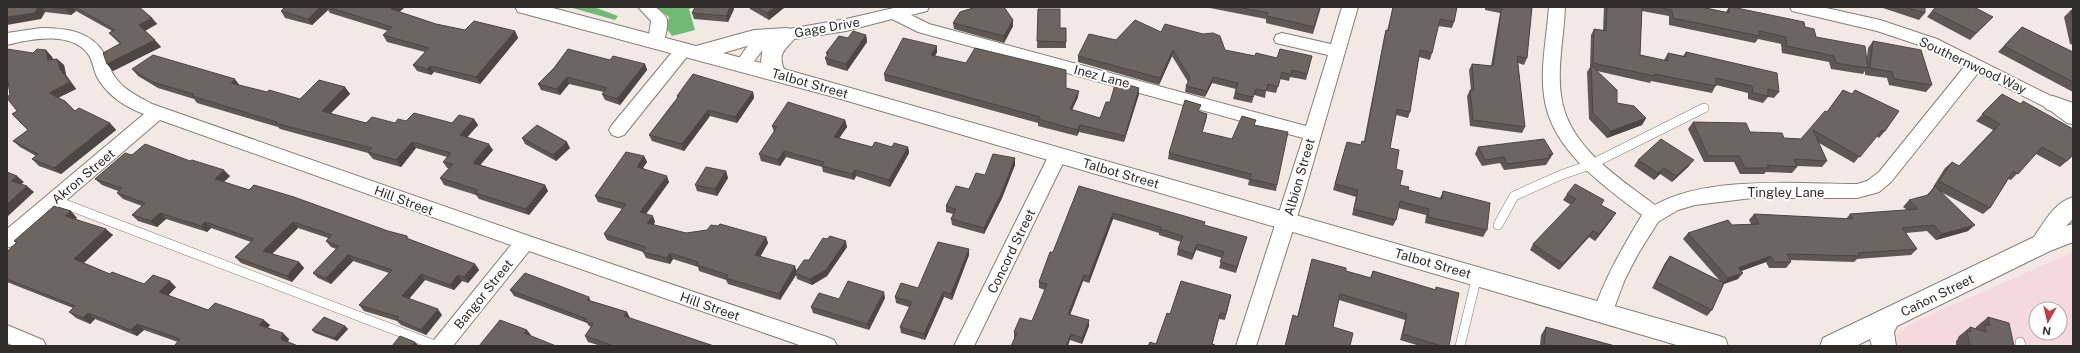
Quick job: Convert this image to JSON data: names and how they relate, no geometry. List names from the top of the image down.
{
  "streets": {
    "main road": ["Talbot Street", "Cañon Street"],
    "street": [
      "Gage Drive",
      "Southernwood Way",
      "Inez Lane",
      "Akron Street",
      "Albion Street",
      "Tingley Lane",
      "Hill Street",
      "Concord Street",
      "Bangor Street"
    ]
  },
  "crossings": [
    ["Gage Drive", "Inez Lane"],
    ["Gage Drive", "Talbot Street"],
    ["Southernwood Way", "Tingley Lane"],
    ["Inez Lane", "Albion Street"],
    ["Talbot Street", "Albion Street"],
    ["Talbot Street", "Tingley Lane"],
    ["Talbot Street", "Concord Street"],
    ["Akron Street", "Hill Street"],
    ["Hill Street", "Bangor Street"]
  ],
  "north": "bottom"
}
